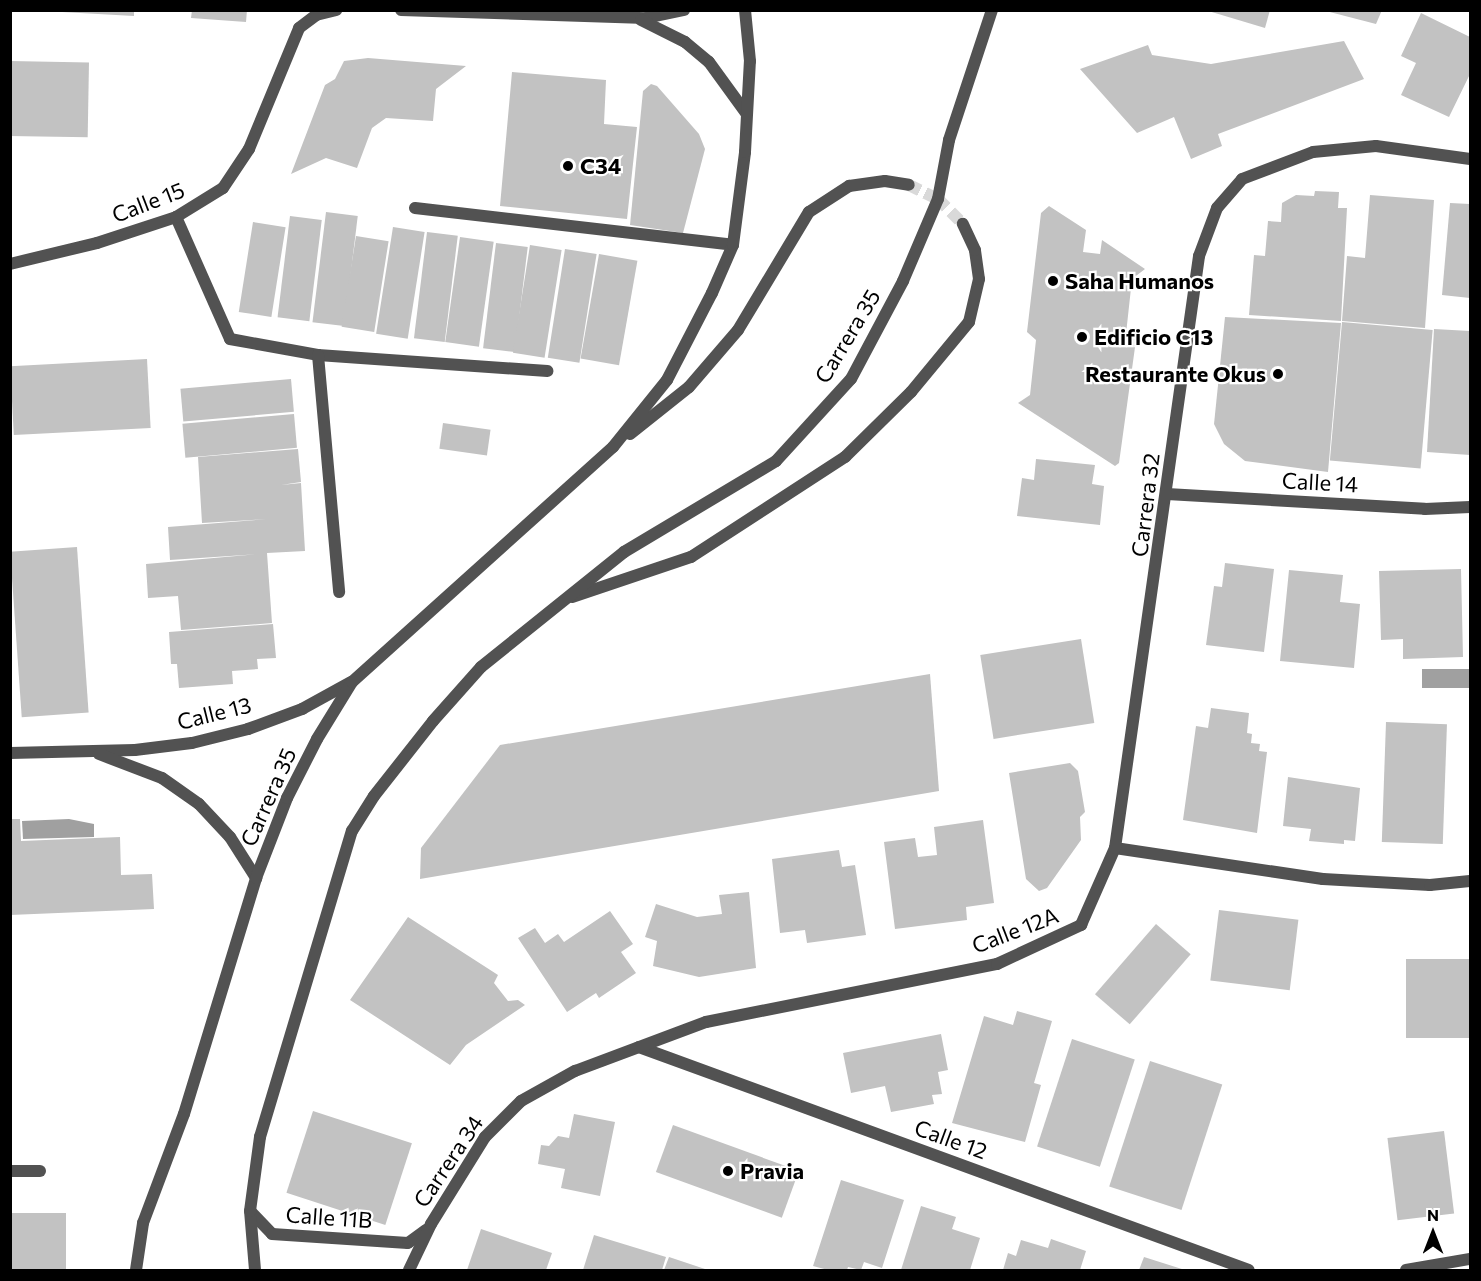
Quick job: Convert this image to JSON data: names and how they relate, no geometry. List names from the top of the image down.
{
  "streets": {
    "street": [
      "Calle 15",
      "Carrera 35",
      "Calle 14",
      "Carrera 32",
      "Calle 13",
      "Calle 12A",
      "Calle 12",
      "Carrera 34",
      "Calle 11B"
    ]
  },
  "crossings": [
    ["Carrera 35", "Calle 13"],
    ["Carrera 35", "Calle 11B"],
    ["Calle 14", "Carrera 32"],
    ["Carrera 32", "Calle 12A"],
    ["Calle 12A", "Calle 12"],
    ["Calle 12A", "Carrera 34"],
    ["Calle 12", "Carrera 34"],
    ["Carrera 34", "Calle 11B"]
  ],
  "places": [
    "C34",
    "Saha Humanos",
    "Edificio C13",
    "Restaurante Okus",
    "Pravia"
  ],
  "north": "top"
}
